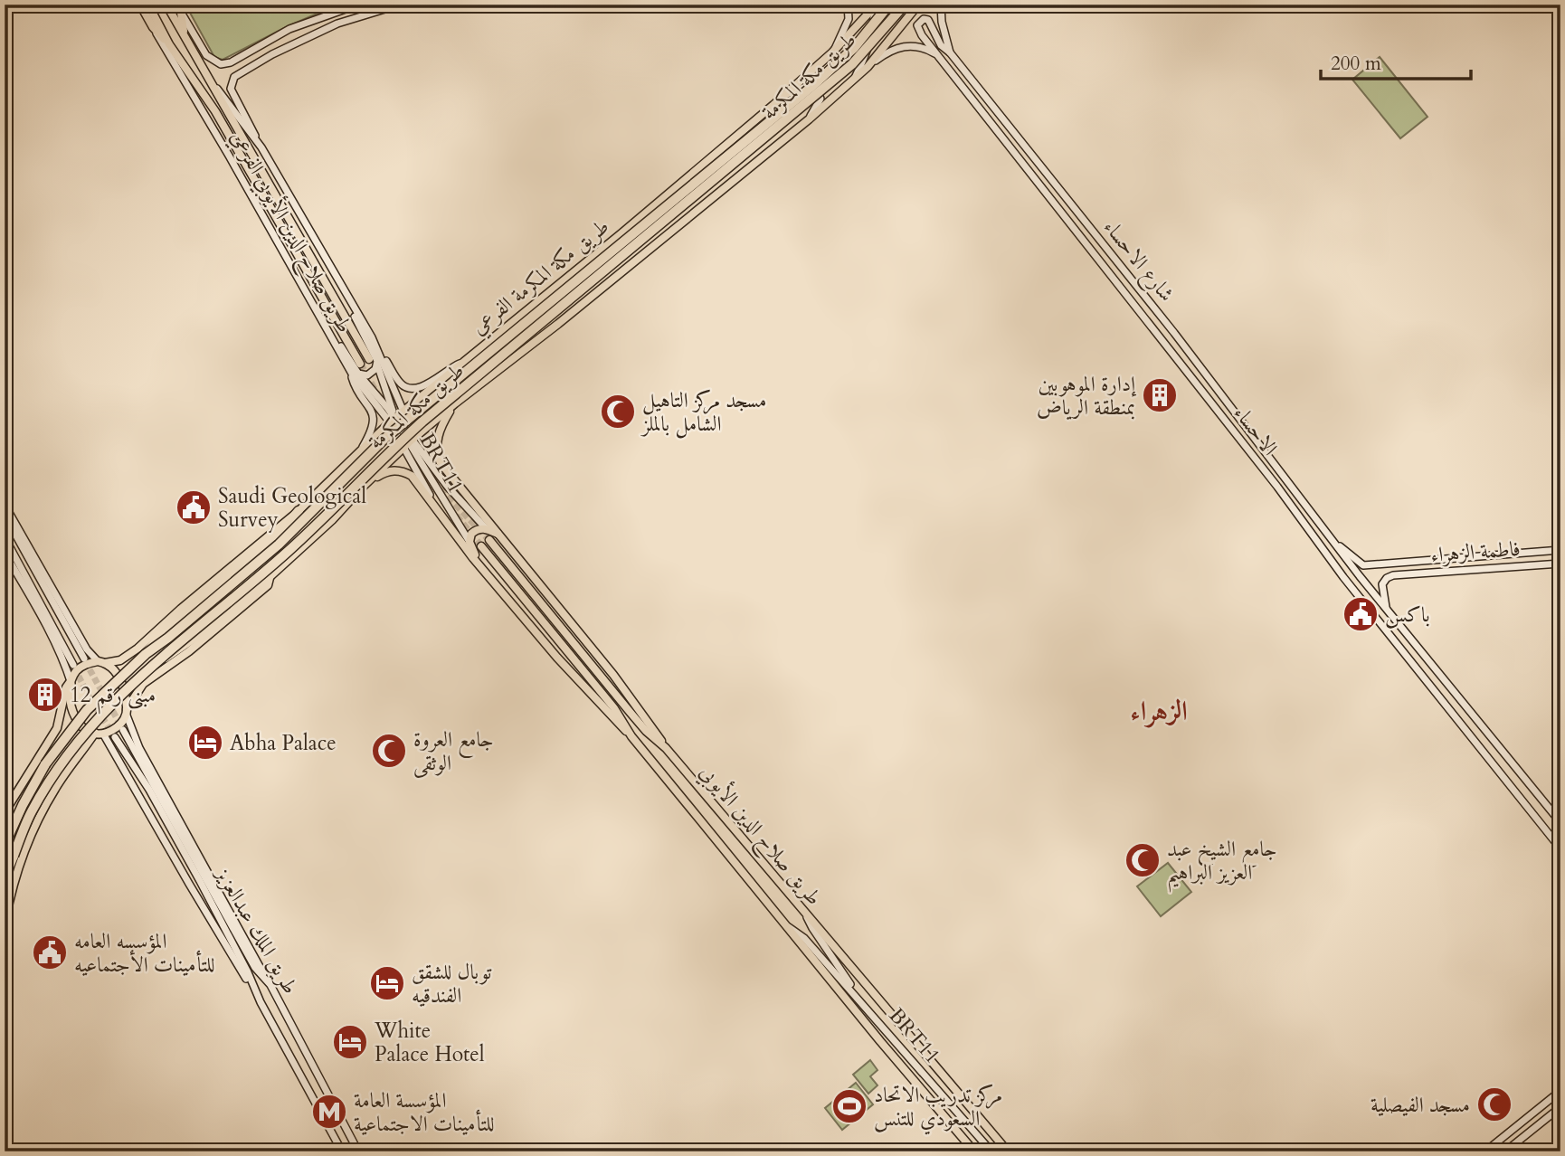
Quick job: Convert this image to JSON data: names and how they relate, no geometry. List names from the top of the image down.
{
  "streets": {
    "highway": ["طريق مكة المكرمة"],
    "main road": [
      "طريق صلاح الدين الأيوبي الفرعي",
      "شارع الاحساء",
      "طريق مكة المكرمة الفرعي",
      "الاحساء",
      "BRT11",
      "فاطمة الزهراء",
      "طريق صلاح الدين الأيوبي",
      "طريق الملك عبدالعزيز"
    ]
  },
  "crossings": [
    ["طريق صلاح الدين الأيوبي الفرعي", "طريق مكة المكرمة الفرعي"],
    ["طريق صلاح الدين الأيوبي الفرعي", "BRT11"],
    ["طريق صلاح الدين الأيوبي الفرعي", "طريق صلاح الدين الأيوبي"],
    ["شارع الاحساء", "الاحساء"],
    ["شارع الاحساء", "فاطمة الزهراء"],
    ["طريق مكة المكرمة الفرعي", "BRT11"],
    ["BRT11", "طريق صلاح الدين الأيوبي"]
  ],
  "districts": ["الزهراء"],
  "places": {
    "building": ["إدارة الموهوبين بمنطقة الرياض", "مبنى رقم 12"],
    "mosque": [
      "مسجد مركز التاهيل الشامل بالملز",
      "جامع العروة الوثقى",
      "جامع الشيخ عبد العزيز البراهيم",
      "مسجد الفيصلية"
    ],
    "public building": ["Saudi Geological Survey", "باكس", "المؤسسه العامه للتأمينات الأجتماعيه"],
    "hotel": ["Abha Palace", "توبال للشقق الفندقيه", "White Palace Hotel"],
    "sports": ["مركز تدريب الاتحاد السعودي للتنس"],
    "metro station": ["المؤسسة العامة للتأمينات الاجتماعية"]
  },
  "scale_bar": "200 m"
}
